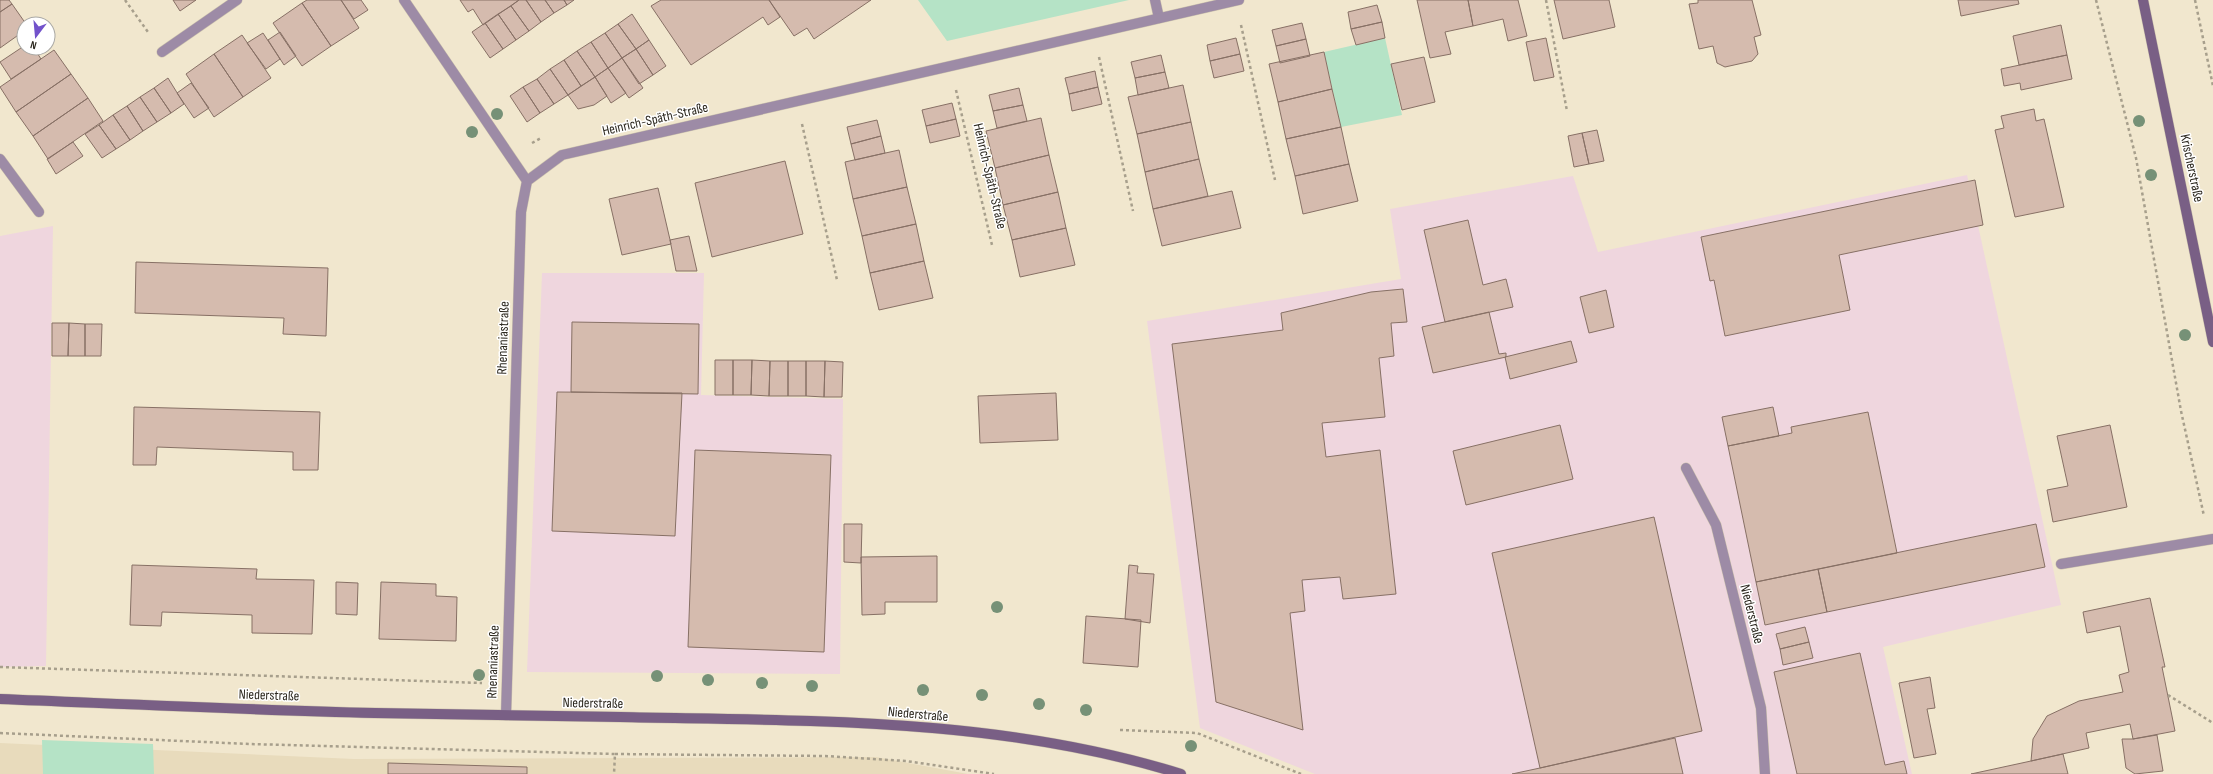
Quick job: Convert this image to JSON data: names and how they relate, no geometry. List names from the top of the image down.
{
  "streets": {
    "street": [
      "Heinrich-Späth-Straße",
      "Krischerstraße",
      "Rhenaniastraße",
      "Niederstraße"
    ]
  },
  "crossings": [
    ["Heinrich-Späth-Straße", "Rhenaniastraße"],
    ["Rhenaniastraße", "Niederstraße"]
  ],
  "north": "bottom"
}
